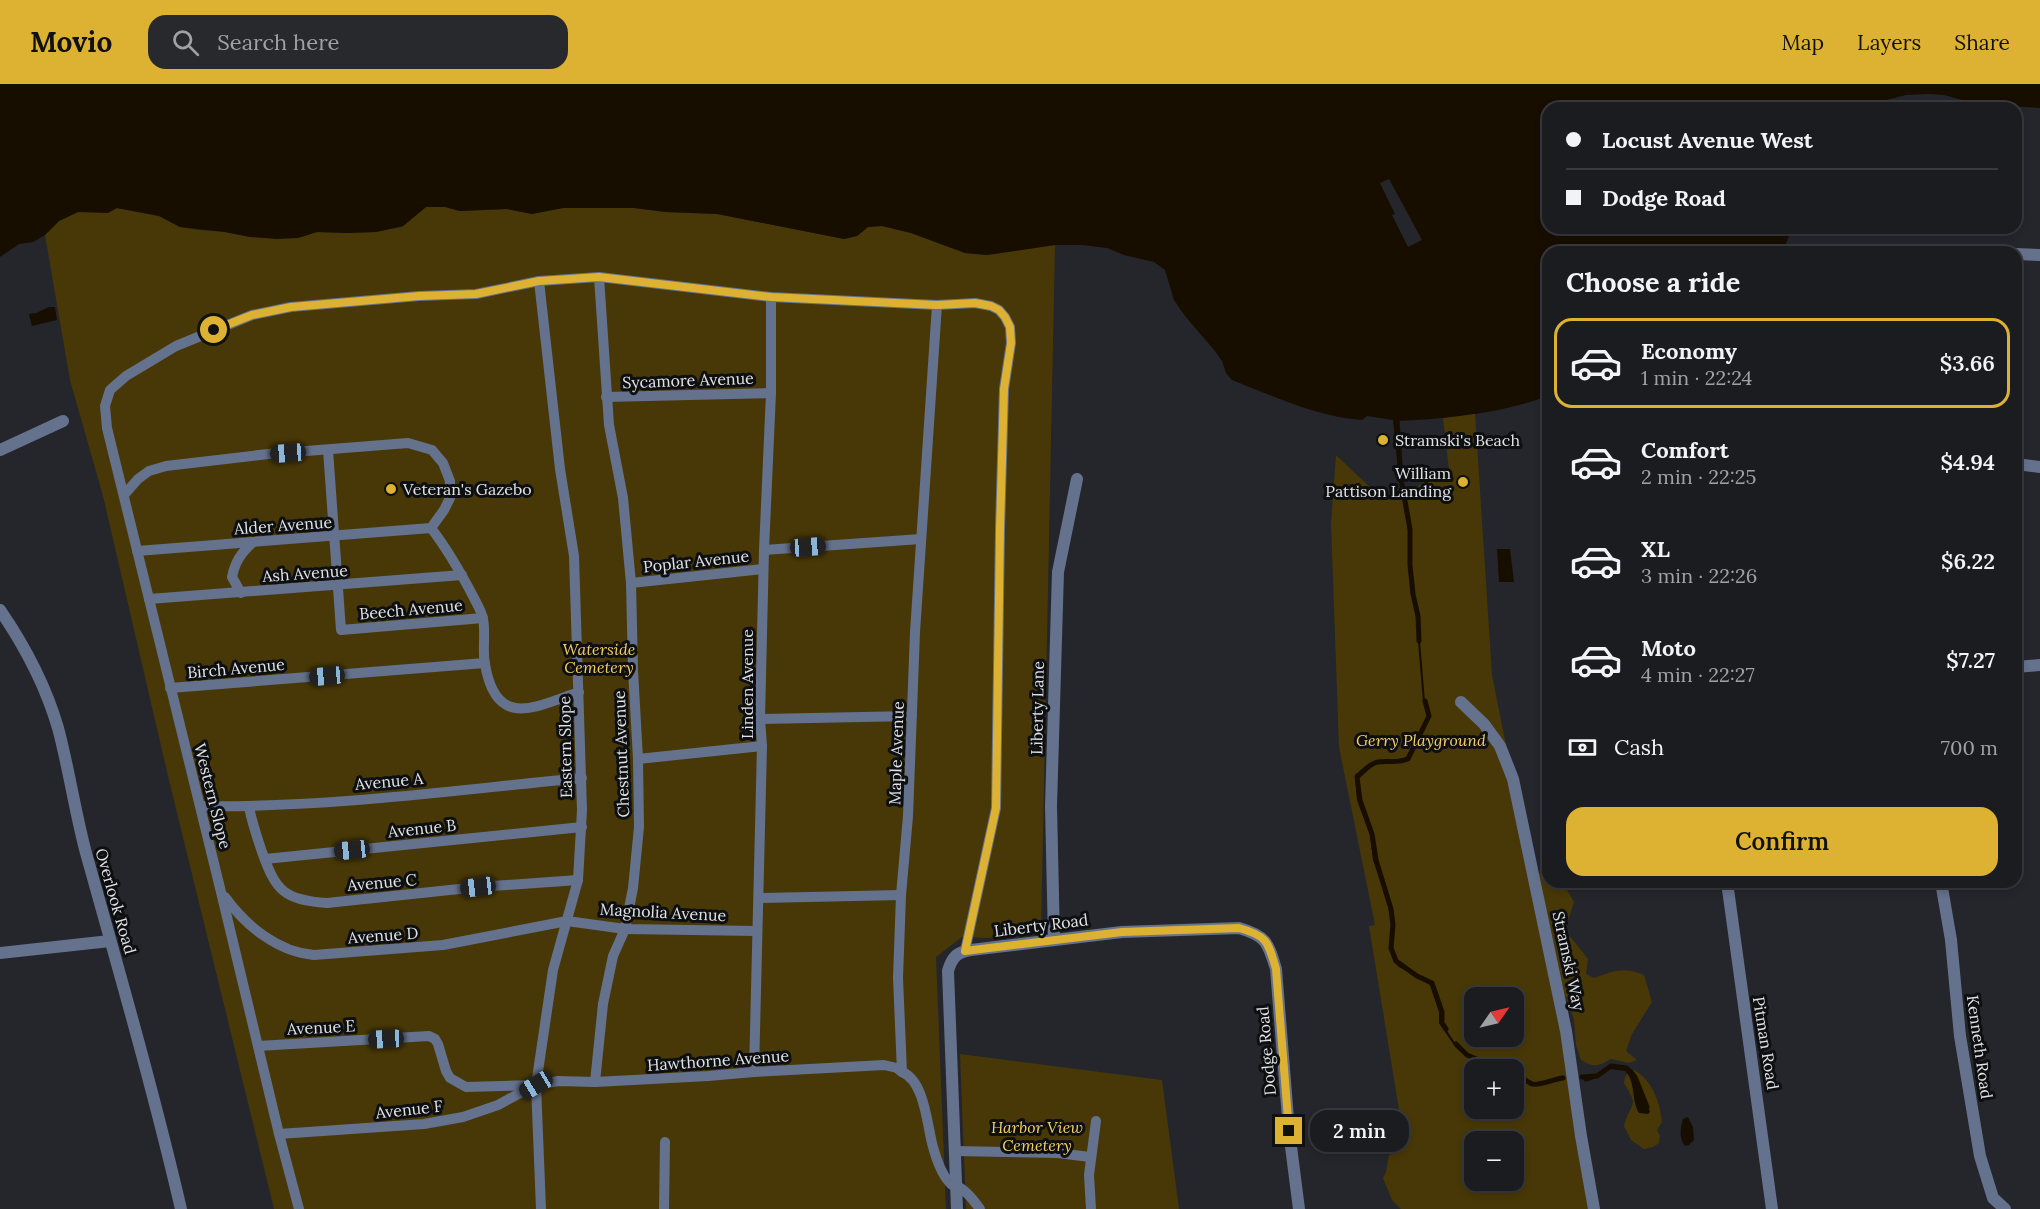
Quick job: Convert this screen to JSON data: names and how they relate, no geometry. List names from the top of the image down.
{
  "streets": {
    "street": [
      "Liberty Lane",
      "Overlook Road",
      "Liberty Road",
      "Stramski Way",
      "Pitman Road",
      "Kenneth Road",
      "Dodge Road"
    ],
    "lane": [
      "Sycamore Avenue",
      "Alder Avenue",
      "Poplar Avenue",
      "Ash Avenue",
      "Beech Avenue",
      "Birch Avenue",
      "Linden Avenue",
      "Eastern Slope",
      "Maple Avenue",
      "Chestnut Avenue",
      "Avenue A",
      "Western Slope",
      "Avenue B",
      "Avenue C",
      "Magnolia Avenue",
      "Avenue D",
      "Avenue E",
      "Hawthorne Avenue",
      "Avenue F"
    ]
  },
  "crossings": [
    ["Sycamore Avenue", "Linden Avenue"],
    ["Sycamore Avenue", "Chestnut Avenue"],
    ["Alder Avenue", "Western Slope"],
    ["Poplar Avenue", "Linden Avenue"],
    ["Poplar Avenue", "Chestnut Avenue"],
    ["Ash Avenue", "Beech Avenue"],
    ["Ash Avenue", "Western Slope"],
    ["Birch Avenue", "Western Slope"],
    ["Linden Avenue", "Magnolia Avenue"],
    ["Linden Avenue", "Hawthorne Avenue"],
    ["Liberty Lane", "Liberty Road"],
    ["Eastern Slope", "Avenue A"],
    ["Eastern Slope", "Western Slope"],
    ["Eastern Slope", "Avenue B"],
    ["Eastern Slope", "Avenue C"],
    ["Eastern Slope", "Magnolia Avenue"],
    ["Eastern Slope", "Avenue D"],
    ["Eastern Slope", "Avenue E"],
    ["Eastern Slope", "Hawthorne Avenue"],
    ["Eastern Slope", "Avenue F"],
    ["Maple Avenue", "Hawthorne Avenue"],
    ["Chestnut Avenue", "Magnolia Avenue"],
    ["Chestnut Avenue", "Hawthorne Avenue"],
    ["Avenue A", "Western Slope"],
    ["Avenue A", "Avenue C"],
    ["Western Slope", "Avenue D"],
    ["Western Slope", "Avenue E"],
    ["Western Slope", "Avenue F"],
    ["Avenue B", "Avenue C"],
    ["Magnolia Avenue", "Avenue D"],
    ["Liberty Road", "Dodge Road"],
    ["Avenue E", "Hawthorne Avenue"],
    ["Avenue E", "Avenue F"],
    ["Hawthorne Avenue", "Avenue F"]
  ],
  "parks": ["Waterside Cemetery", "Gerry Playground", "Harbor View Cemetery"],
  "places": ["Stramski's Beach", "William Pattison Landing", "Veteran's Gazebo"],
  "north": "top right",
  "page": {
    "header": "Movio",
    "search": "Search here",
    "nav": ["Map", "Layers", "Share"],
    "banner": ["Locust Avenue West", "Dodge Road"],
    "heading": "Choose a ride",
    "list": [
      {
        "name": "Economy",
        "note": "1 min · 22:24",
        "value": "$3.66"
      },
      {
        "name": "Comfort",
        "note": "2 min · 22:25",
        "value": "$4.94"
      },
      {
        "name": "XL",
        "note": "3 min · 22:26",
        "value": "$6.22"
      },
      {
        "name": "Moto",
        "note": "4 min · 22:27",
        "value": "$7.27"
      }
    ],
    "pay": ["Cash", "700 m"],
    "buttons": "Confirm",
    "map_buttons": ["+", "−"],
    "bubble": "2 min"
  }
}
